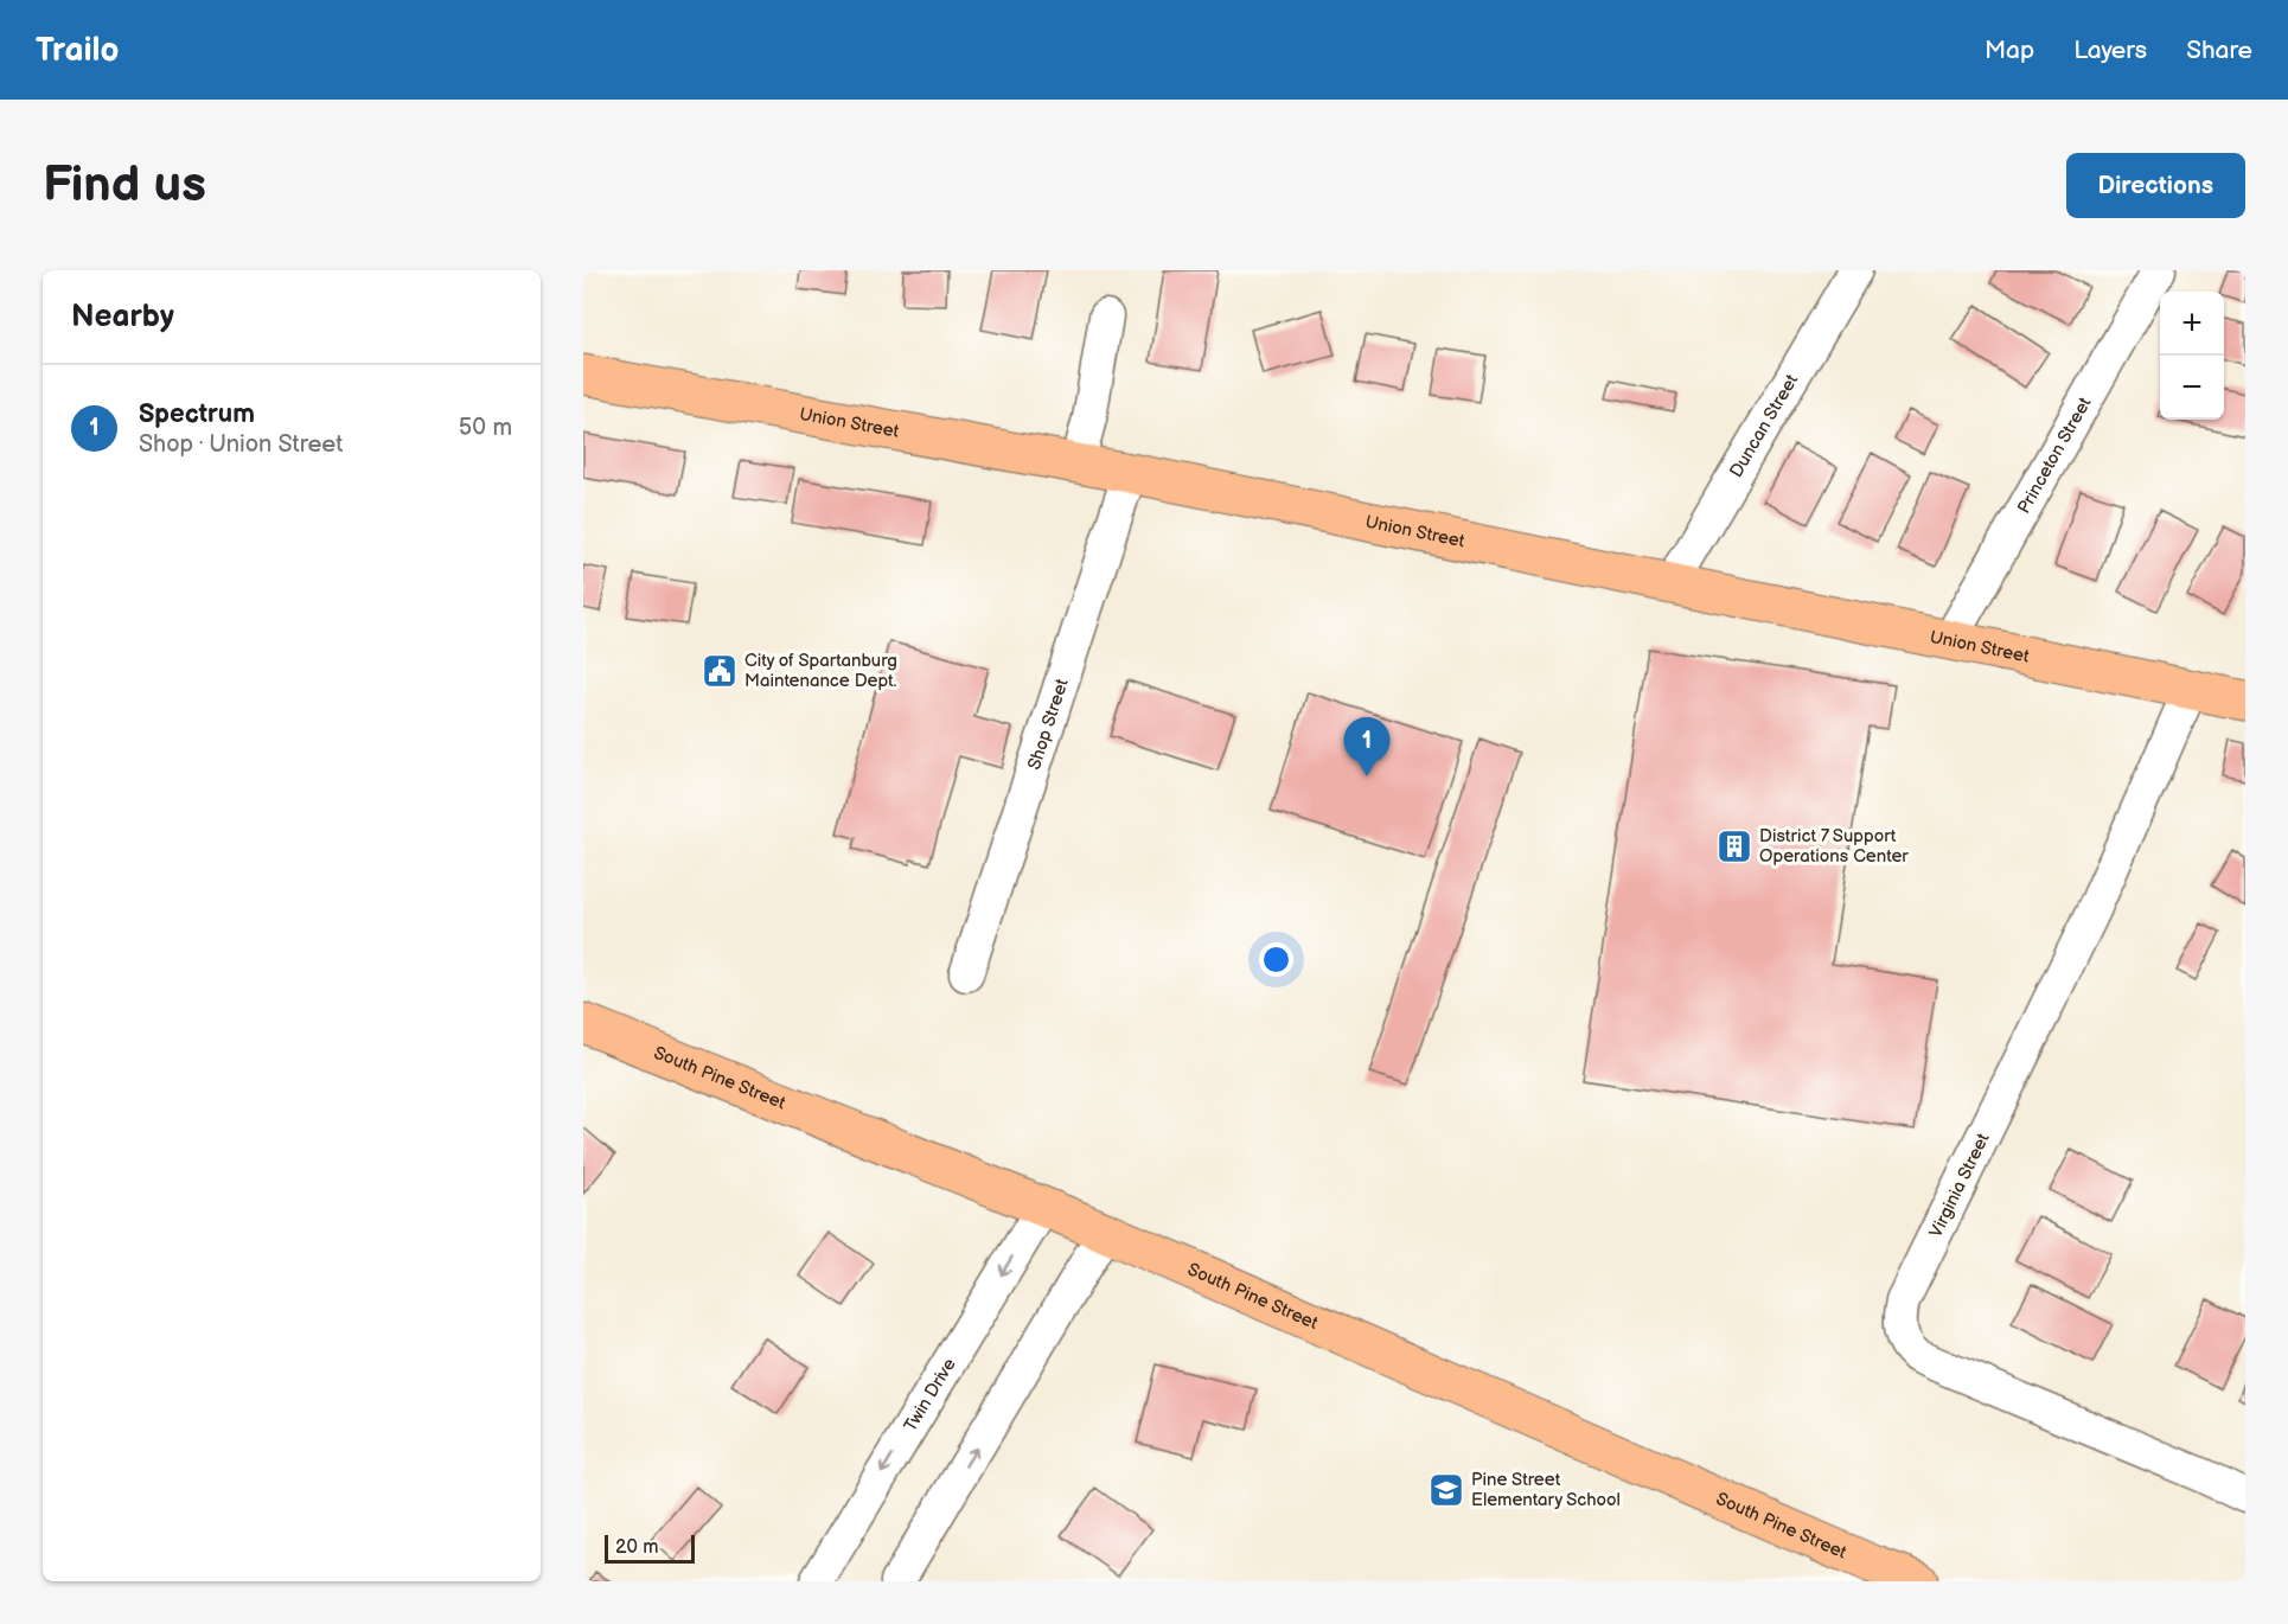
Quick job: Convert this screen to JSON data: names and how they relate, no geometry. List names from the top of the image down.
{
  "streets": {
    "main road": ["Union Street", "South Pine Street"],
    "street": [
      "Duncan Street",
      "Princeton Street",
      "Shop Street",
      "Virginia Street",
      "Twin Drive"
    ]
  },
  "crossings": [
    ["Union Street", "Duncan Street"],
    ["Union Street", "Princeton Street"],
    ["Union Street", "Shop Street"],
    ["Union Street", "Virginia Street"],
    ["South Pine Street", "Twin Drive"]
  ],
  "places": {
    "public building": ["City of Spartanburg Maintenance Dept."],
    "building": ["District 7 Support Operations Center"],
    "school or university": ["Pine Street Elementary School"]
  },
  "scale_bar": "20 m",
  "page": {
    "header": "Trailo",
    "nav": ["Map", "Layers", "Share"],
    "buttons": "Directions",
    "title": "Find us",
    "heading": "Nearby",
    "map_buttons": ["+", "−"],
    "list": [
      {
        "mark": "1",
        "name": "Spectrum",
        "note": "Shop · Union Street",
        "value": "50 m"
      }
    ],
    "pins": "1",
    "scale": "20 m"
  }
}
